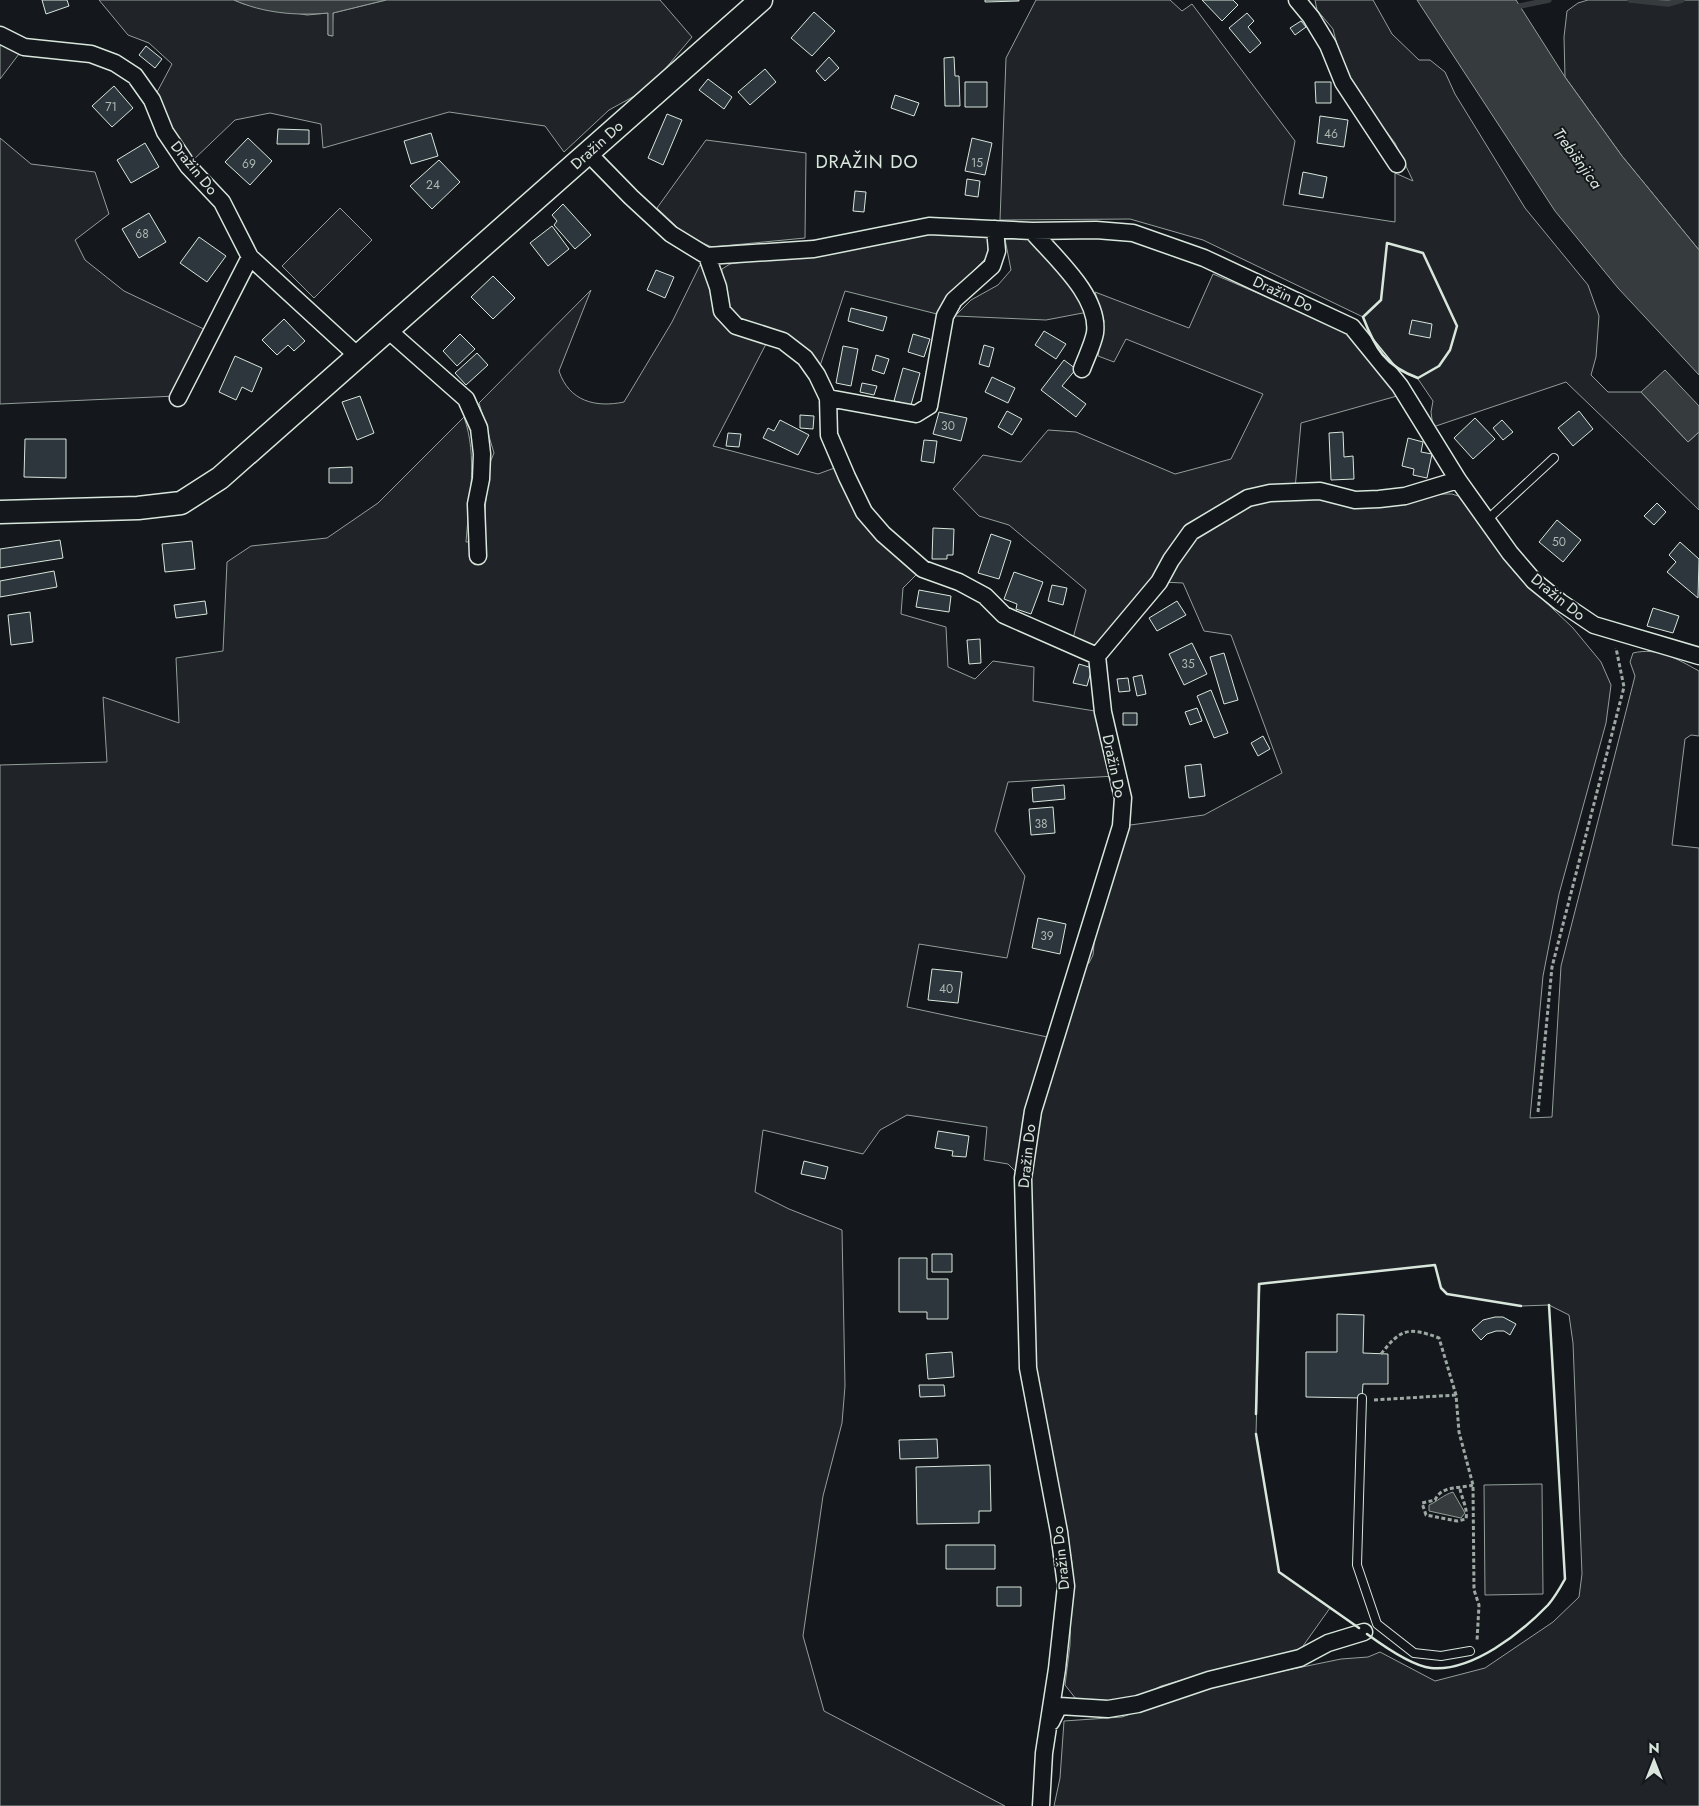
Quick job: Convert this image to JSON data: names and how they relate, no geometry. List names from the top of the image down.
{
  "streets": {
    "street": ["Dražin Do"]
  },
  "districts": ["DRAŽIN DO"],
  "water": ["Trebišnjica"],
  "house_numbers": [
    "71",
    "46",
    "15",
    "69",
    "24",
    "68",
    "30",
    "50",
    "35",
    "38",
    "39",
    "40"
  ],
  "north": "top"
}
